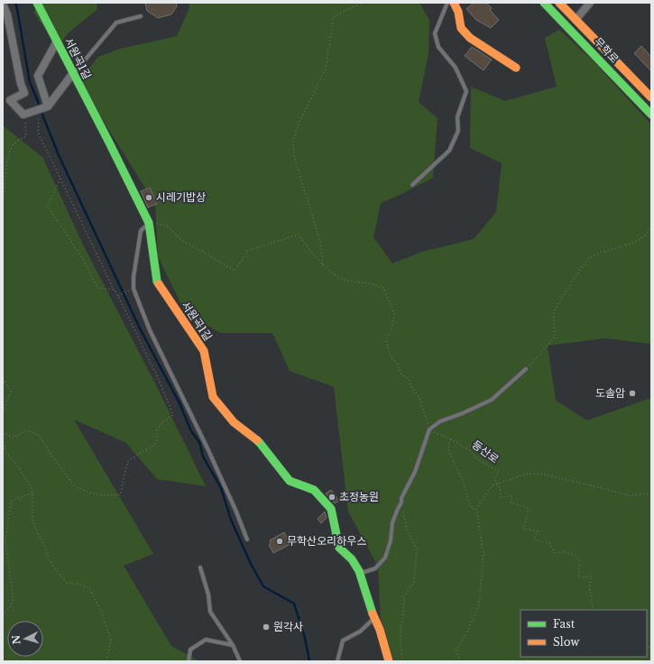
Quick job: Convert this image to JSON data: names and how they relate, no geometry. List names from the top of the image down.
{
  "streets": {
    "street": ["무학로", "서원곡1길"],
    "path": ["등산로"]
  },
  "places": [
    "시레기밥상",
    "도솔암",
    "초정농원",
    "무학산오리하우스",
    "원각사"
  ],
  "legend": ["Fast", "Slow"],
  "north": "left"
}
